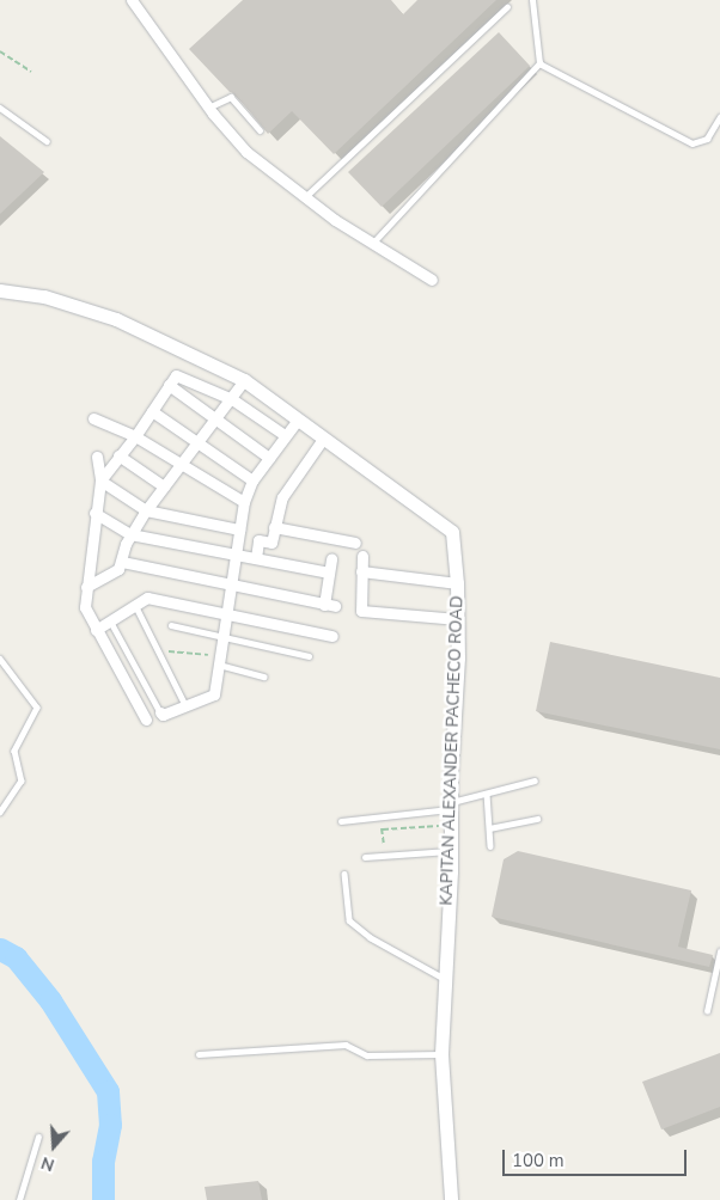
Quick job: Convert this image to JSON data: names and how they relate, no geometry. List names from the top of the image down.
{
  "streets": {
    "street": ["KAPITAN ALEXANDER PACHECO ROAD"]
  },
  "scale_bar": "100 m",
  "north": "bottom"
}
